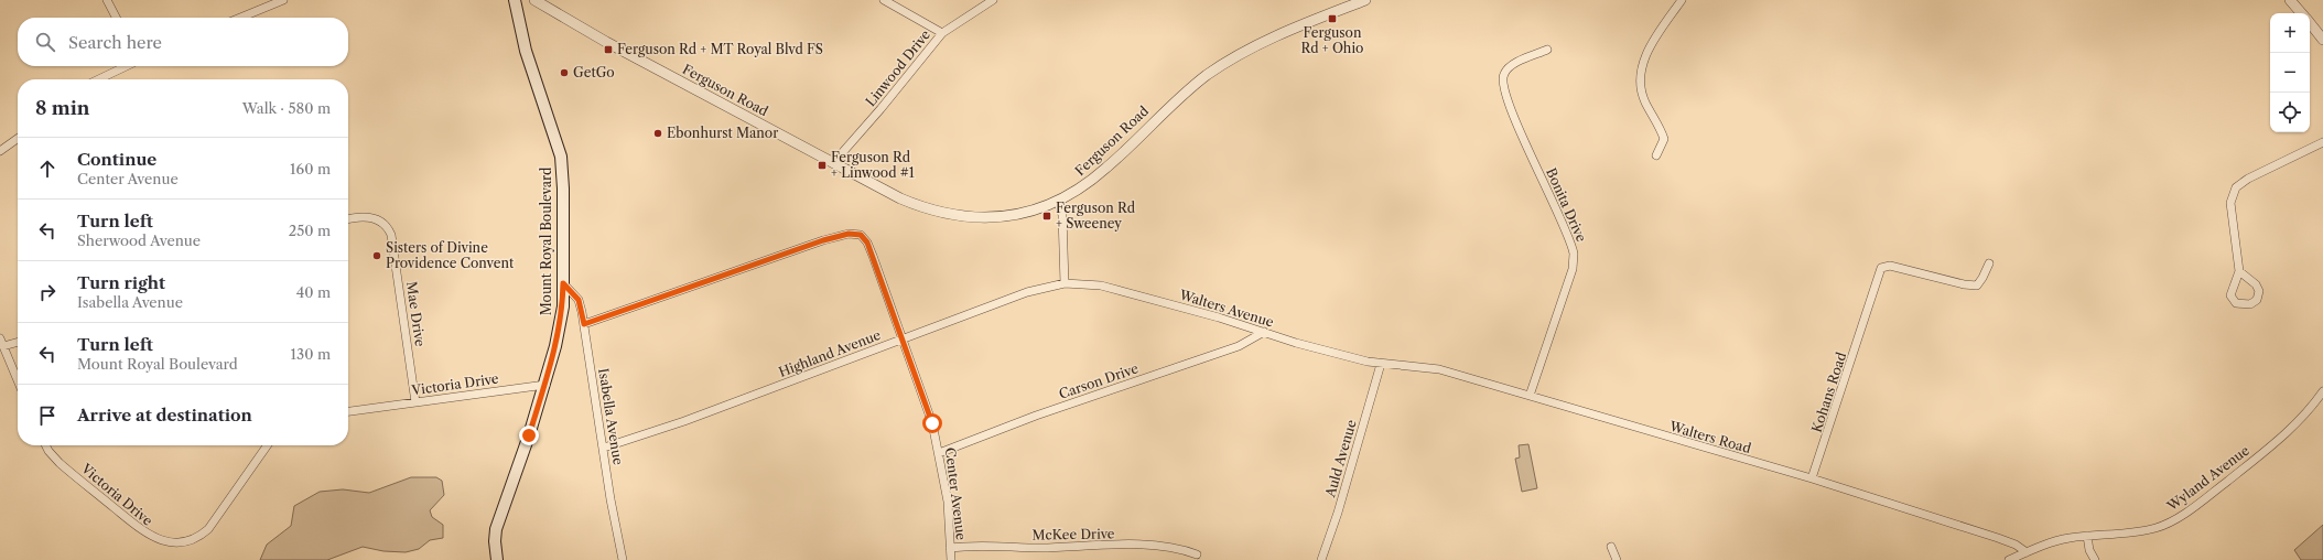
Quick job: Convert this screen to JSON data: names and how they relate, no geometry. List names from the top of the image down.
{
  "streets": {
    "main road": ["Mount Royal Boulevard"],
    "street": [
      "Linwood Drive",
      "Ferguson Road",
      "Bonita Drive",
      "Walters Avenue",
      "Mae Drive",
      "Highland Avenue",
      "Carson Drive",
      "Victoria Drive",
      "Kohans Road",
      "Isabella Avenue",
      "Walters Road",
      "Auld Avenue",
      "Wyland Avenue",
      "Center Avenue",
      "McKee Drive"
    ]
  },
  "crossings": [
    ["Linwood Drive", "Ferguson Road"],
    ["Bonita Drive", "Walters Road"],
    ["Mount Royal Boulevard", "Victoria Drive"],
    ["Mount Royal Boulevard", "Isabella Avenue"],
    ["Walters Avenue", "Highland Avenue"],
    ["Walters Avenue", "Carson Drive"],
    ["Walters Avenue", "Walters Road"],
    ["Walters Avenue", "Auld Avenue"],
    ["Mae Drive", "Victoria Drive"],
    ["Highland Avenue", "Isabella Avenue"],
    ["Highland Avenue", "Center Avenue"],
    ["Carson Drive", "Center Avenue"],
    ["Kohans Road", "Walters Road"],
    ["Isabella Avenue", "Center Avenue"],
    ["Walters Road", "Auld Avenue"],
    ["Walters Road", "Wyland Avenue"],
    ["Center Avenue", "McKee Drive"]
  ],
  "places": {
    "transit": [
      "Ferguson Rd + Ohio",
      "Ferguson Rd + MT Royal Blvd FS",
      "Ferguson Rd + Linwood #1",
      "Ferguson Rd + Sweeney"
    ],
    "other": ["GetGo", "Ebonhurst Manor", "Sisters of Divine Providence Convent"]
  },
  "page": {
    "map_buttons": ["+", "−"],
    "search": "Search here",
    "heading": ["8 min", "Walk · 580 m"],
    "list": [
      ["Continue", "Center Avenue", "160 m"],
      ["Turn left", "Sherwood Avenue", "250 m"],
      ["Turn right", "Isabella Avenue", "40 m"],
      ["Turn left", "Mount Royal Boulevard", "130 m"],
      "Arrive at destination"
    ]
  }
}
